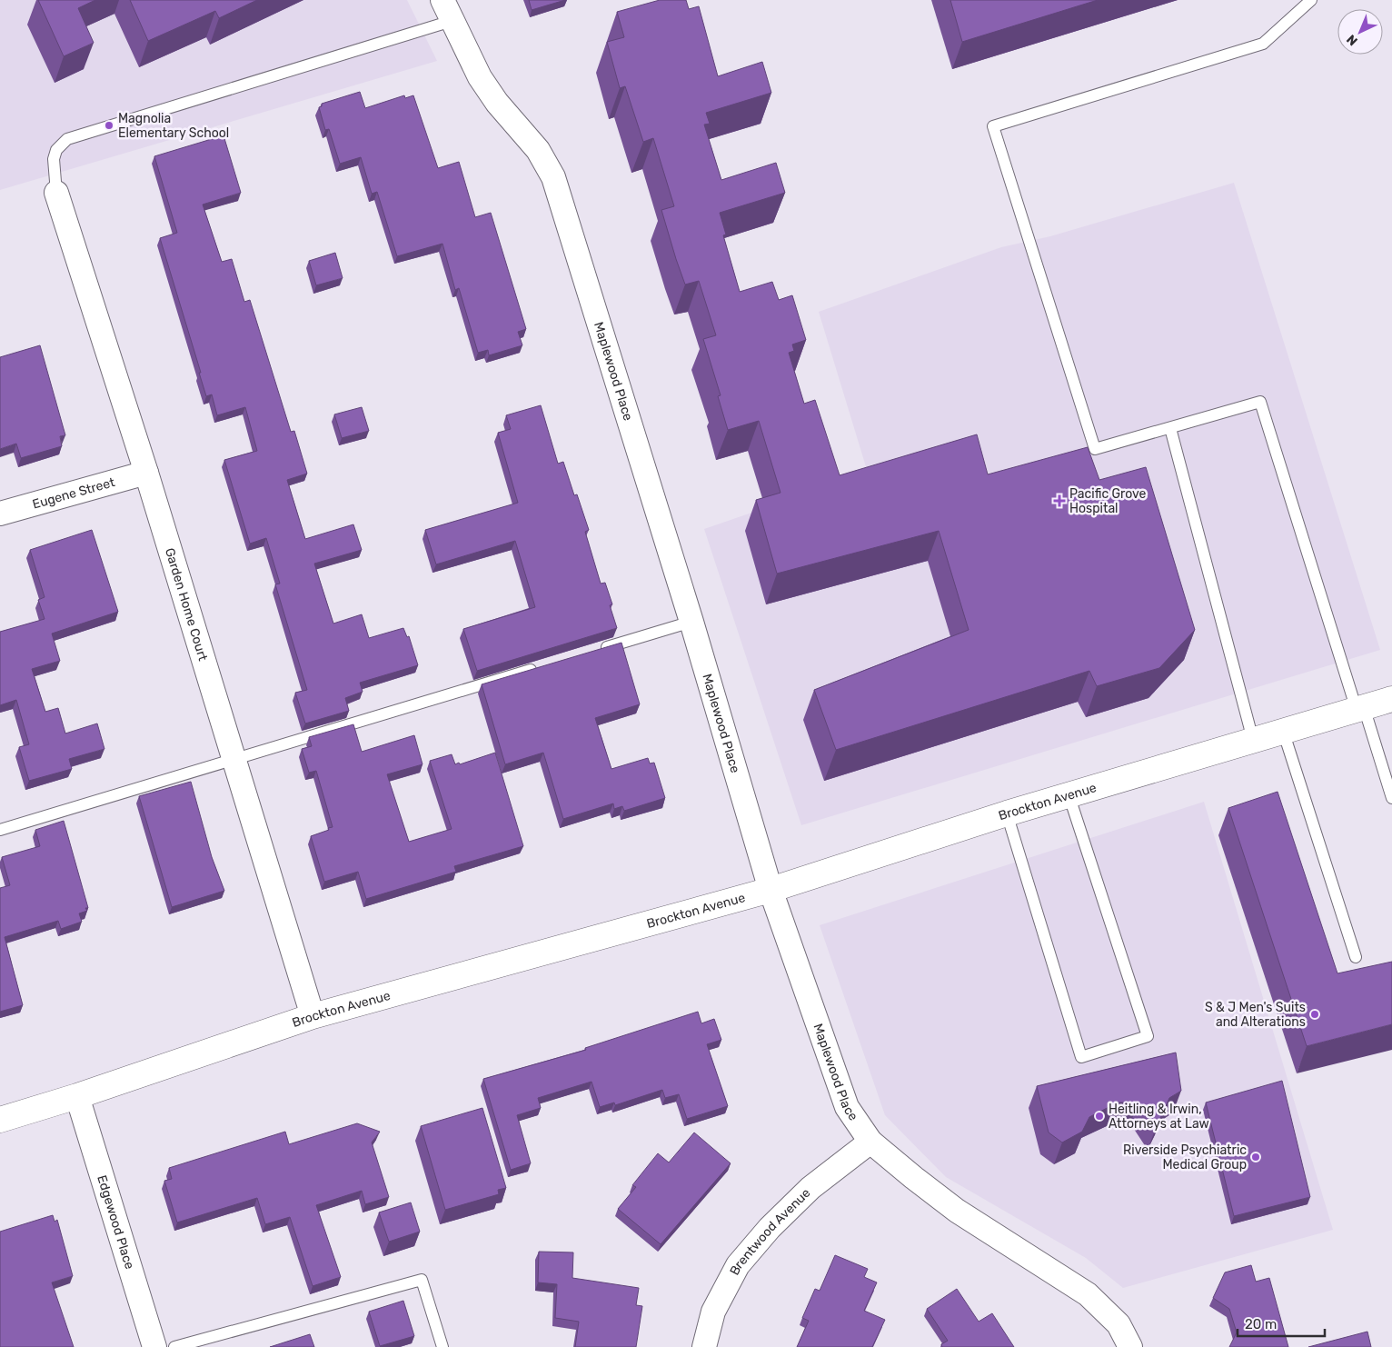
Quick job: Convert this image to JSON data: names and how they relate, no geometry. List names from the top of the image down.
{
  "streets": {
    "main road": ["Brockton Avenue"],
    "street": [
      "Maplewood Place",
      "Eugene Street",
      "Garden Home Court",
      "Edgewood Place",
      "Brentwood Avenue"
    ]
  },
  "crossings": [
    ["Maplewood Place", "Brockton Avenue"],
    ["Maplewood Place", "Brentwood Avenue"],
    ["Eugene Street", "Garden Home Court"],
    ["Garden Home Court", "Brockton Avenue"],
    ["Brockton Avenue", "Edgewood Place"]
  ],
  "places": {
    "other": [
      "Magnolia Elementary School",
      "S & J Men's Suits and Alterations",
      "Heitling & Irwin, Attorneys at Law",
      "Riverside Psychiatric Medical Group"
    ],
    "health": ["Pacific Grove Hospital"]
  },
  "scale_bar": "20 m",
  "north": "bottom left"
}
